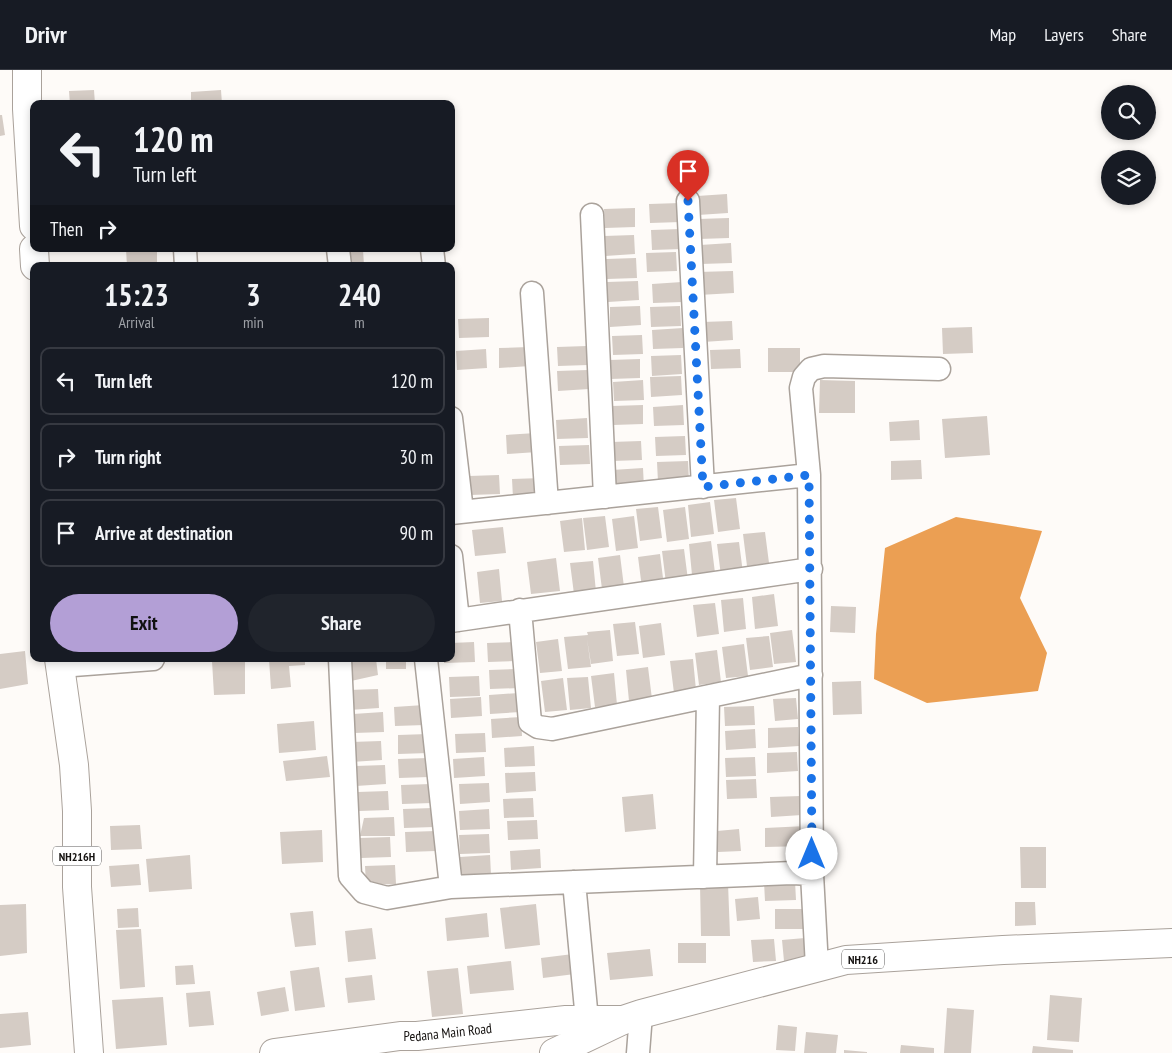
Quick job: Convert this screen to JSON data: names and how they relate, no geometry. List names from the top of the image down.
{
  "streets": {
    "main road": ["NH216H", "NH216", "Pedana Main Road"]
  },
  "crossings": [
    ["NH216", "Pedana Main Road"]
  ],
  "page": {
    "header": "Drivr",
    "nav": ["Map", "Layers", "Share"],
    "turn": ["120 m", "Turn left"],
    "then": "Then",
    "eta": [
      "15:23",
      "Arrival",
      "3",
      "min",
      "240",
      "m"
    ],
    "list": [
      {
        "name": "Turn left",
        "value": "120 m"
      },
      {
        "name": "Turn right",
        "value": "30 m"
      },
      {
        "name": "Arrive at destination",
        "value": "90 m"
      }
    ],
    "buttons": ["Exit", "Share"]
  }
}
